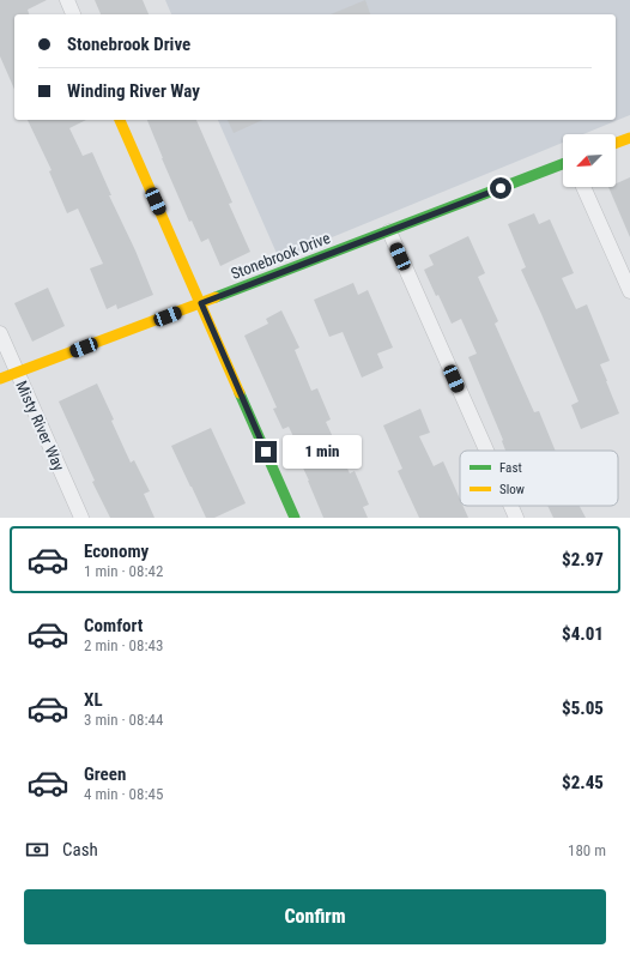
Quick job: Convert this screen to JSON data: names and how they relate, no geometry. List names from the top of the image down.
{
  "streets": {
    "street": ["Stonebrook Drive", "Misty River Way"]
  },
  "crossings": [
    ["Stonebrook Drive", "Misty River Way"]
  ],
  "legend": ["Fast", "Slow"],
  "north": "bottom left",
  "page": {
    "banner": ["Stonebrook Drive", "Winding River Way"],
    "bubble": "1 min",
    "list": [
      {
        "name": "Economy",
        "note": "1 min · 08:42",
        "value": "$2.97"
      },
      {
        "name": "Comfort",
        "note": "2 min · 08:43",
        "value": "$4.01"
      },
      {
        "name": "XL",
        "note": "3 min · 08:44",
        "value": "$5.05"
      },
      {
        "name": "Green",
        "note": "4 min · 08:45",
        "value": "$2.45"
      }
    ],
    "pay": ["Cash", "180 m"],
    "buttons": "Confirm"
  }
}
